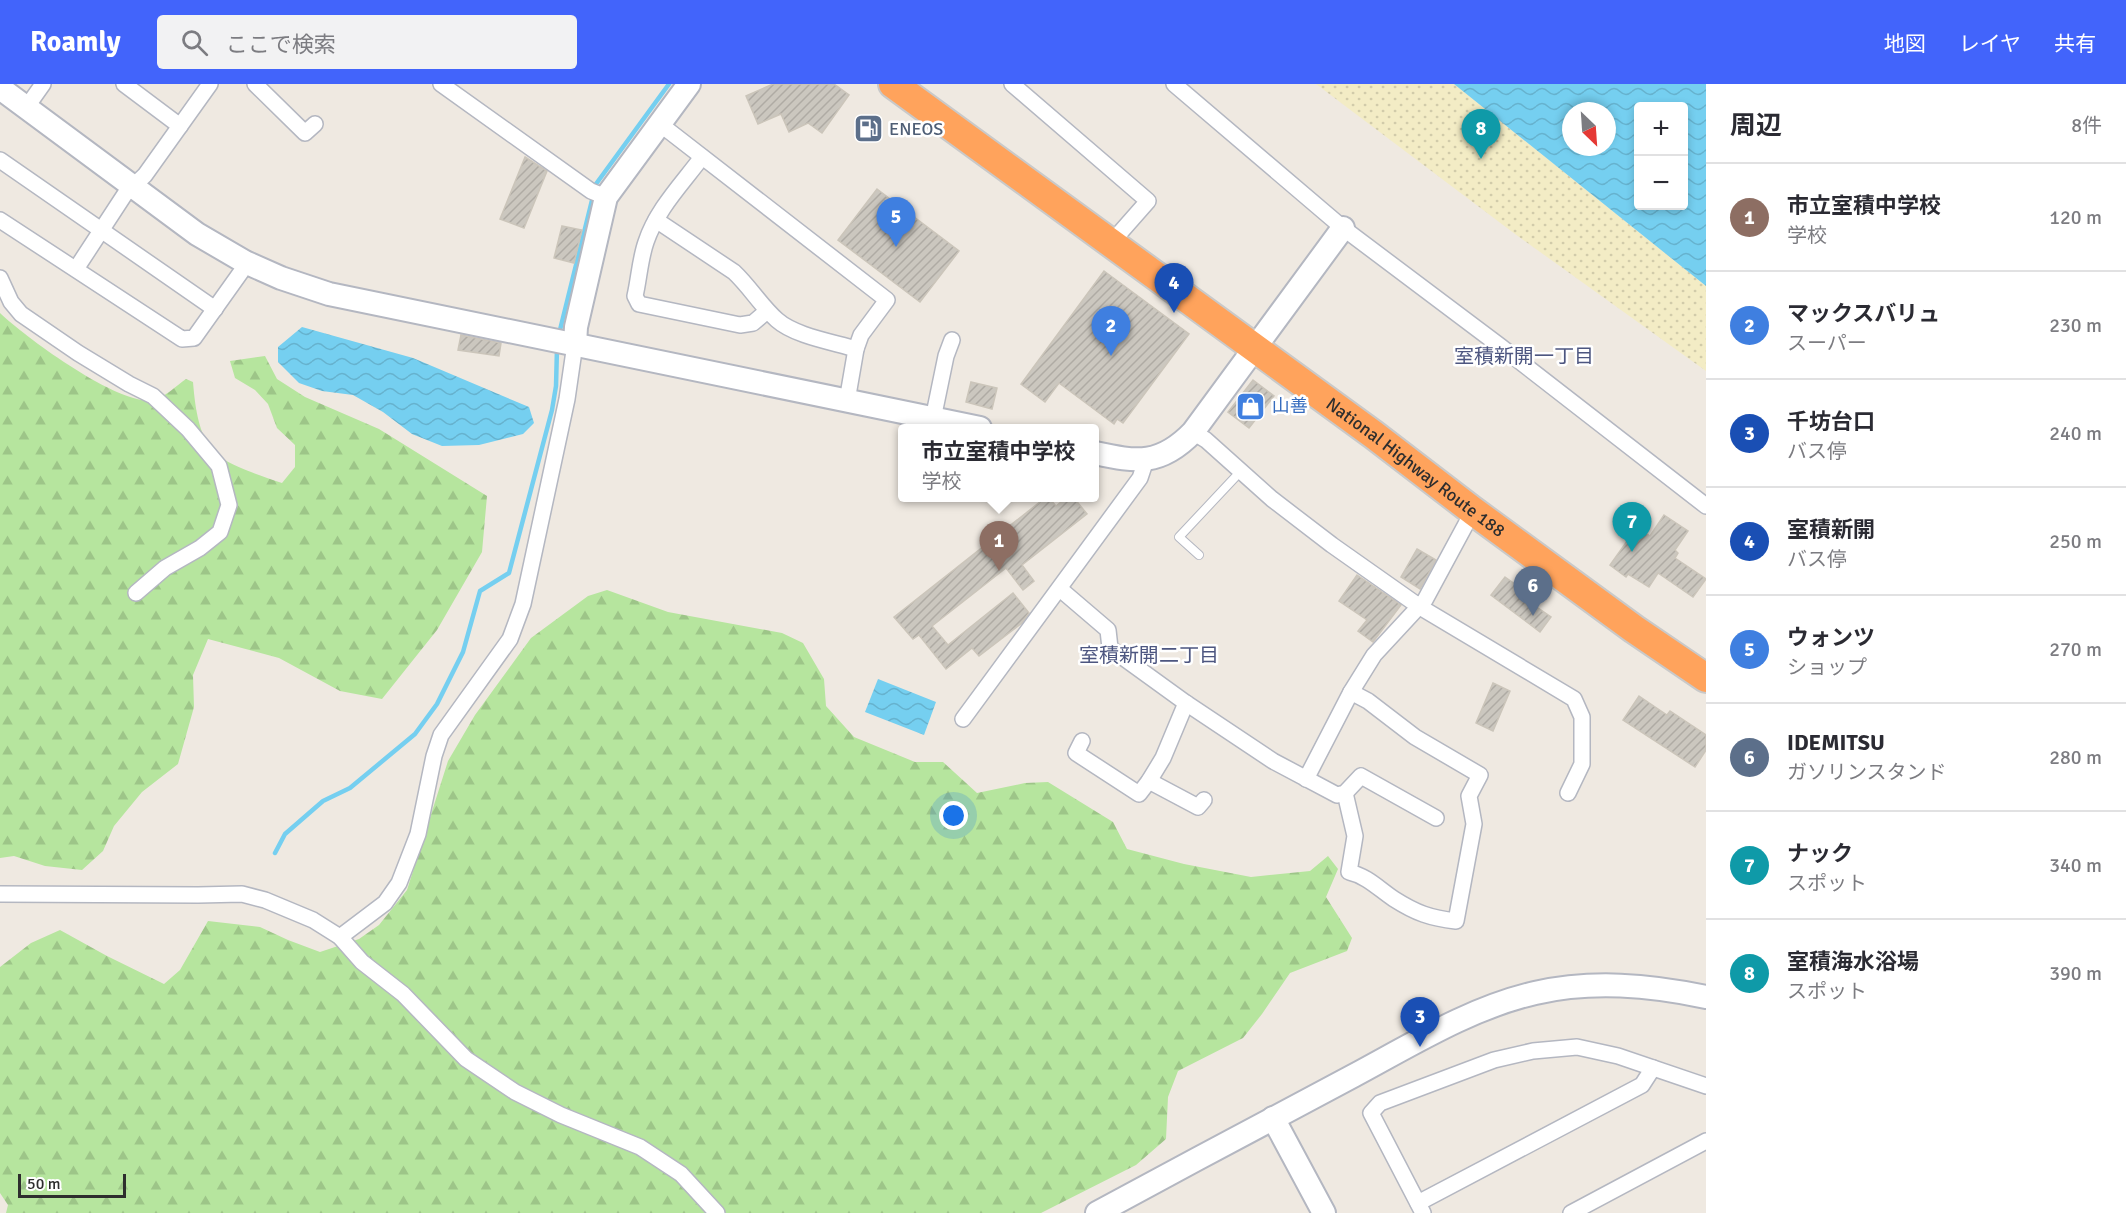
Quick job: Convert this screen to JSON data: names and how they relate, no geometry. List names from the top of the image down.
{
  "streets": {
    "highway": ["National Highway Route 188"]
  },
  "districts": ["室積新開一丁目", "室積新開二丁目"],
  "places": {
    "fuel station": ["ENEOS"],
    "shop": ["山善"]
  },
  "scale_bar": "50 m",
  "north": "bottom right",
  "page": {
    "header": "Roamly",
    "search": "ここで検索",
    "nav": ["地図", "レイヤ", "共有"],
    "heading": ["周辺", "8件"],
    "map_buttons": ["+", "−"],
    "pins": [
      "8",
      "5",
      "4",
      "2",
      "7",
      "1",
      "6",
      "3"
    ],
    "list": [
      {
        "mark": "1",
        "name": "市立室積中学校",
        "note": "学校",
        "value": "120 m"
      },
      {
        "mark": "2",
        "name": "マックスバリュ",
        "note": "スーパー",
        "value": "230 m"
      },
      {
        "mark": "3",
        "name": "千坊台口",
        "note": "バス停",
        "value": "240 m"
      },
      {
        "mark": "4",
        "name": "室積新開",
        "note": "バス停",
        "value": "250 m"
      },
      {
        "mark": "5",
        "name": "ウォンツ",
        "note": "ショップ",
        "value": "270 m"
      },
      {
        "mark": "6",
        "name": "IDEMITSU",
        "note": "ガソリンスタンド",
        "value": "280 m"
      },
      {
        "mark": "7",
        "name": "ナック",
        "note": "スポット",
        "value": "340 m"
      },
      {
        "mark": "8",
        "name": "室積海水浴場",
        "note": "スポット",
        "value": "390 m"
      }
    ],
    "popup": ["市立室積中学校", "学校"],
    "scale": "50 m"
  }
}
